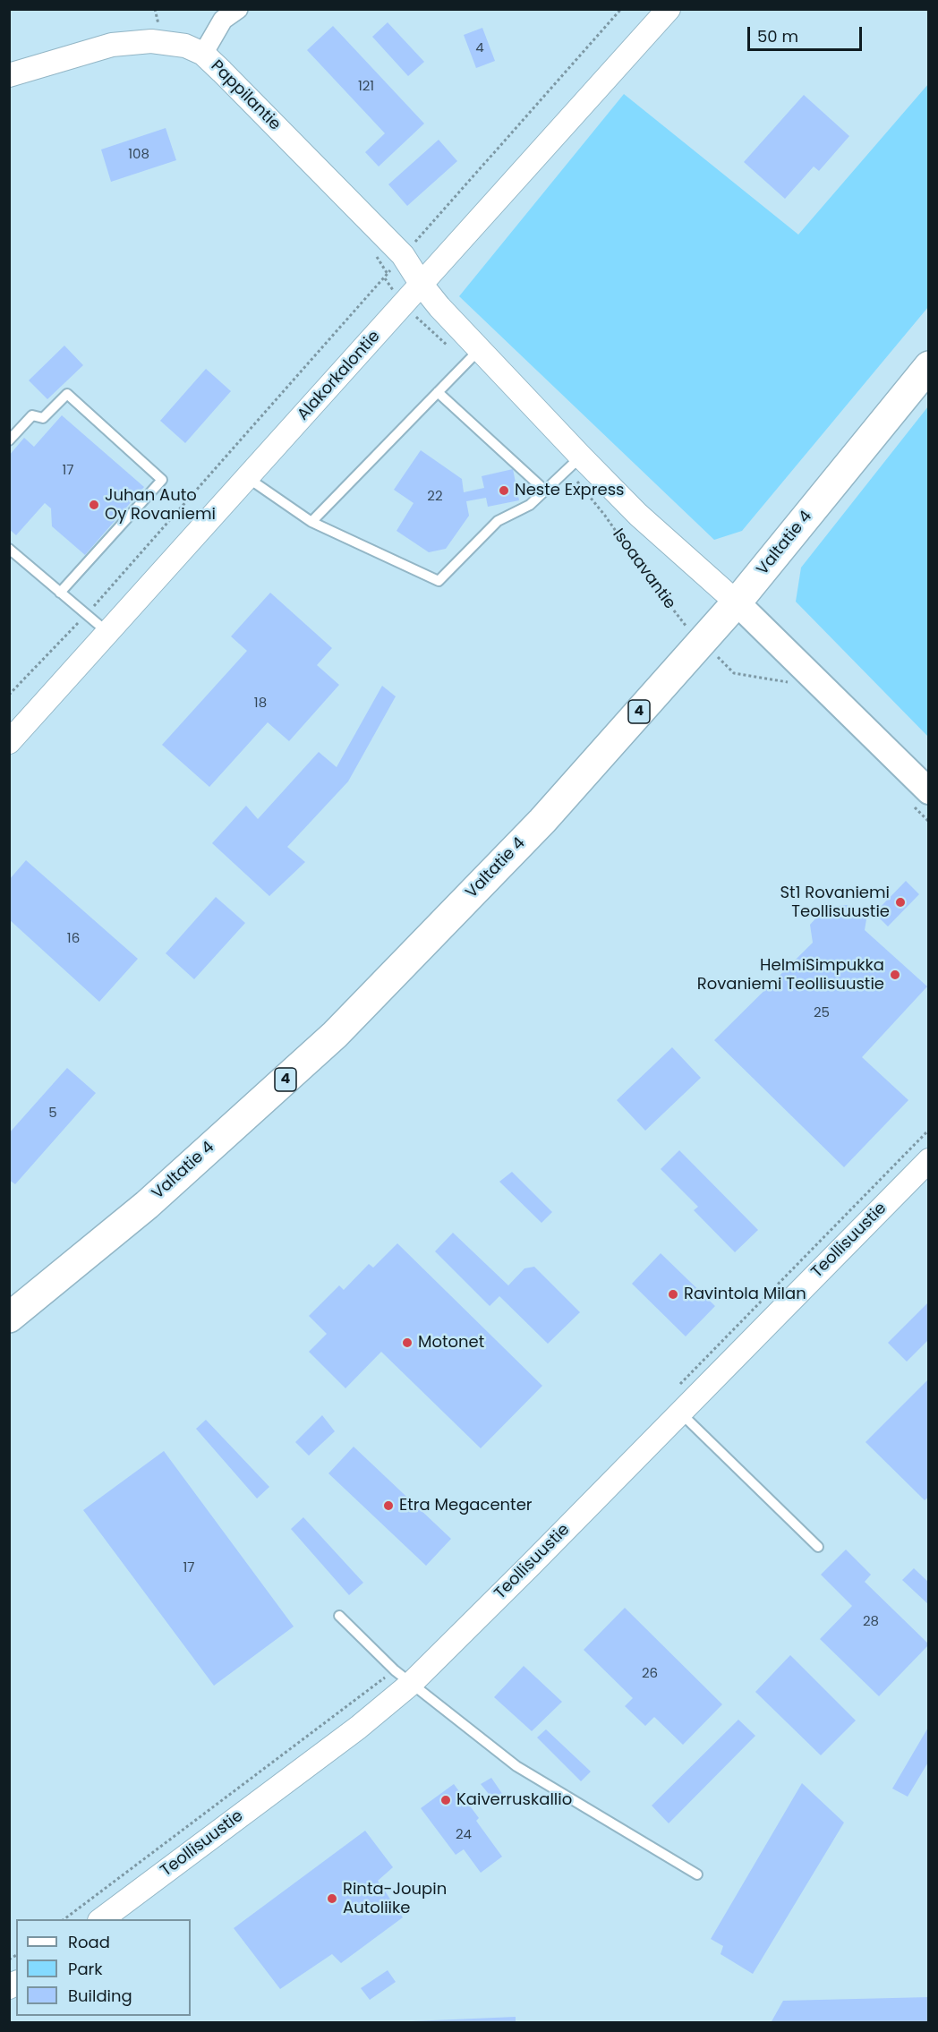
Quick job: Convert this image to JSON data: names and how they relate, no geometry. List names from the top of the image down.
{
  "streets": {
    "highway": ["Valtatie 4", "4"],
    "main road": ["Isoaavantie"],
    "street": ["Pappilantie", "Alakorkalontie", "Teollisuustie"]
  },
  "crossings": [
    ["Pappilantie", "Alakorkalontie"],
    ["Pappilantie", "Isoaavantie"],
    ["Alakorkalontie", "Isoaavantie"],
    ["Valtatie 4", "Isoaavantie"]
  ],
  "places": [
    "Neste Express",
    "Juhan Auto Oy Rovaniemi",
    "St1 Rovaniemi Teollisuustie",
    "HelmiSimpukka Rovaniemi Teollisuustie",
    "Ravintola Milan",
    "Motonet",
    "Etra Megacenter",
    "Kaiverruskallio",
    "Rinta-Joupin Autoliike"
  ],
  "house_numbers": [
    "4",
    "121",
    "108",
    "17",
    "22",
    "18",
    "16",
    "25",
    "5",
    "17",
    "28",
    "26",
    "24"
  ],
  "legend": ["Road", "Park", "Building"],
  "scale_bar": "50 m"
}
